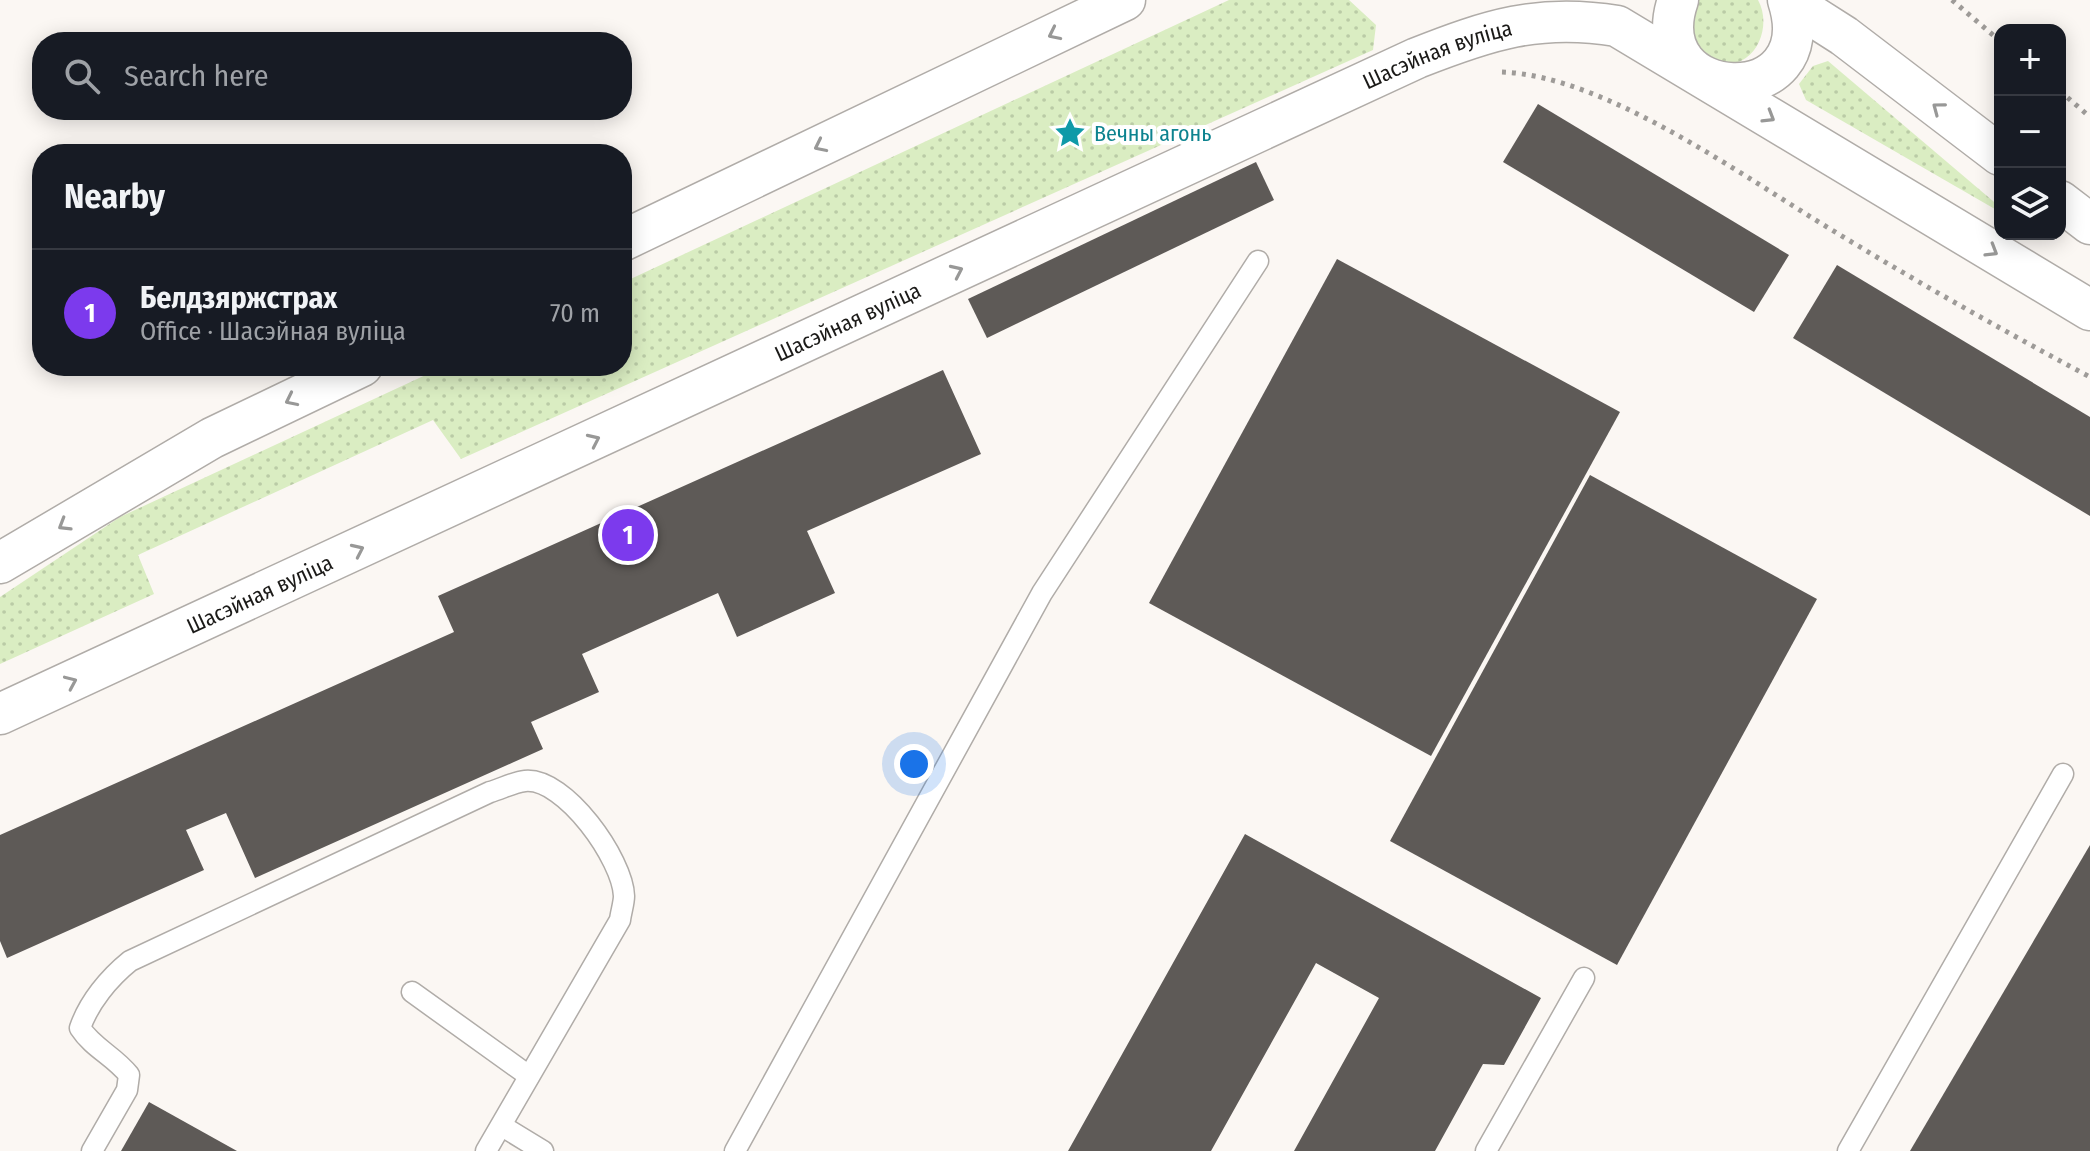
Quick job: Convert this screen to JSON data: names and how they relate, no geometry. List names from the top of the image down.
{
  "streets": {
    "street": ["Шасэйная вуліца"]
  },
  "places": {
    "place": ["Вечны агонь"]
  },
  "page": {
    "map_buttons": ["+", "−"],
    "search": "Search here",
    "heading": "Nearby",
    "list": [
      {
        "mark": "1",
        "name": "Белдзяржстрах",
        "note": "Office · Шасэйная вуліца",
        "value": "70 m"
      }
    ],
    "pins": "1"
  }
}
